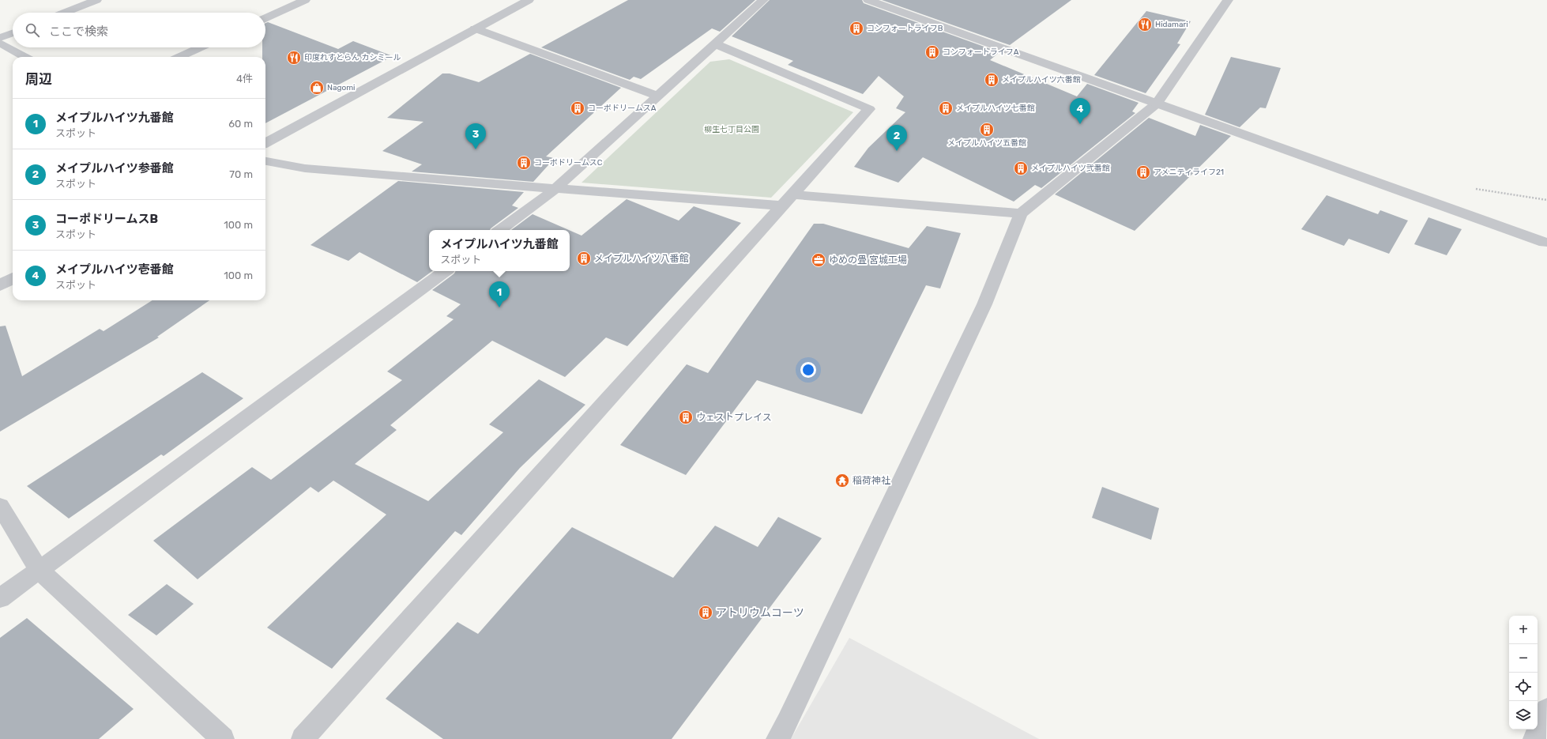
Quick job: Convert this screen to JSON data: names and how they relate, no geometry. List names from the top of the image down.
{
  "parks": ["柳生七丁目公園"],
  "places": {
    "restaurant": ["Hidamari", "印度れすとらん カシミール"],
    "building": [
      "コンフォートライフB",
      "コンフォートライフA",
      "メイプルハイツ六番館",
      "コーポドリームスA",
      "メイプルハイツ七番館",
      "メイプルハイツ五番館",
      "コーポドリームスC",
      "メイプルハイツ弐番館",
      "アメニティライフ21",
      "メイプルハイツ八番館",
      "ウェストプレイス",
      "アトリウムコーツ"
    ],
    "shop": ["Nagomi"],
    "office": ["ゆめの畳 宮城工場"],
    "temple": ["稲荷神社"]
  },
  "page": {
    "search": "ここで検索",
    "heading": ["周辺", "4件"],
    "pins": [
      "4",
      "3",
      "2",
      "1"
    ],
    "list": [
      {
        "mark": "1",
        "name": "メイプルハイツ九番館",
        "note": "スポット",
        "value": "60 m"
      },
      {
        "mark": "2",
        "name": "メイプルハイツ参番館",
        "note": "スポット",
        "value": "70 m"
      },
      {
        "mark": "3",
        "name": "コーポドリームスB",
        "note": "スポット",
        "value": "100 m"
      },
      {
        "mark": "4",
        "name": "メイプルハイツ壱番館",
        "note": "スポット",
        "value": "100 m"
      }
    ],
    "popup": ["メイプルハイツ九番館", "スポット"],
    "map_buttons": ["+", "−"]
  }
}
